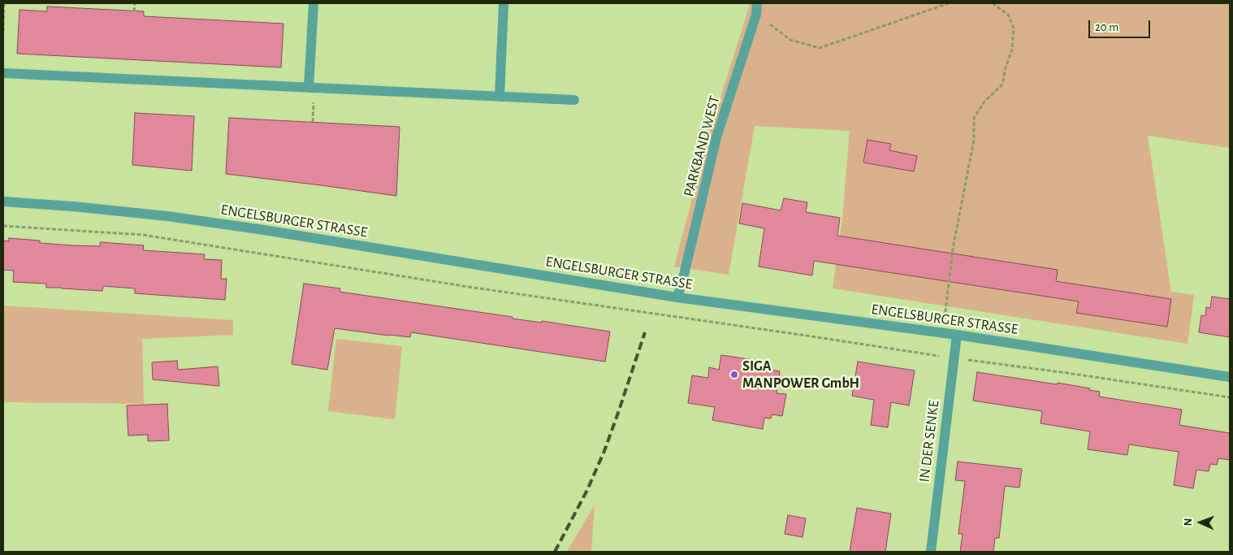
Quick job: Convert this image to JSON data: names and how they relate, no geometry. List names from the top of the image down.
{
  "streets": {
    "street": ["PARKBAND WEST", "ENGELSBURGER STRASSE", "IN DER SENKE"]
  },
  "crossings": [
    ["PARKBAND WEST", "ENGELSBURGER STRASSE"],
    ["ENGELSBURGER STRASSE", "IN DER SENKE"]
  ],
  "places": ["SIGA MANPOWER GmbH"],
  "scale_bar": "20 m",
  "north": "left"
}
